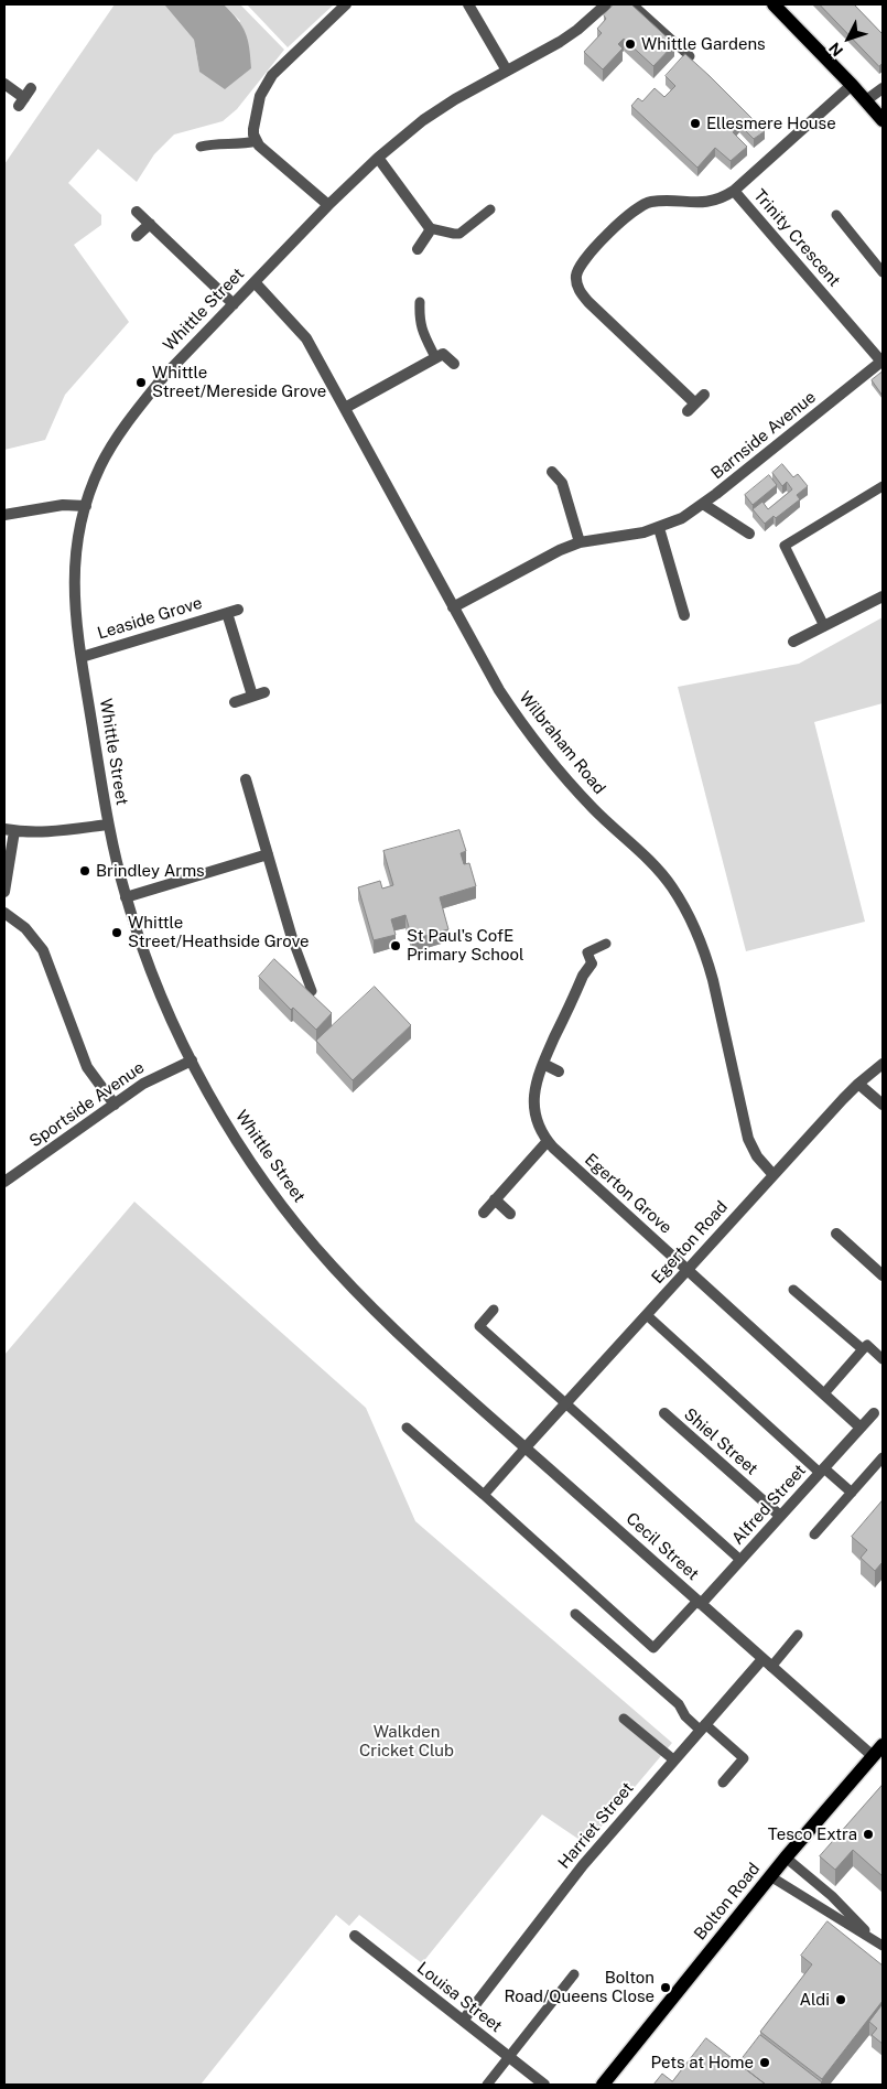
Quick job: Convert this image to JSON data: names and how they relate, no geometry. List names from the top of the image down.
{
  "streets": {
    "main road": ["Bolton Road"],
    "street": [
      "Trinity Crescent",
      "Whittle Street",
      "Barnside Avenue",
      "Leaside Grove",
      "Wilbraham Road",
      "Sportside Avenue",
      "Egerton Grove",
      "Egerton Road",
      "Shiel Street",
      "Alfred Street",
      "Cecil Street",
      "Harriet Street",
      "Louisa Street"
    ]
  },
  "crossings": [
    ["Trinity Crescent", "Barnside Avenue"],
    ["Whittle Street", "Leaside Grove"],
    ["Whittle Street", "Wilbraham Road"],
    ["Whittle Street", "Sportside Avenue"],
    ["Whittle Street", "Cecil Street"],
    ["Barnside Avenue", "Wilbraham Road"],
    ["Wilbraham Road", "Egerton Road"],
    ["Egerton Grove", "Egerton Road"],
    ["Egerton Road", "Cecil Street"],
    ["Shiel Street", "Alfred Street"],
    ["Alfred Street", "Cecil Street"],
    ["Cecil Street", "Harriet Street"],
    ["Cecil Street", "Bolton Road"],
    ["Harriet Street", "Louisa Street"]
  ],
  "parks": ["Walkden Cricket Club"],
  "places": [
    "Whittle Gardens",
    "Ellesmere House",
    "Whittle Street/Mereside Grove",
    "Brindley Arms",
    "Whittle Street/Heathside Grove",
    "St Paul's CofE Primary School",
    "Tesco Extra",
    "Bolton Road/Queens Close",
    "Aldi",
    "Pets at Home"
  ],
  "north": "bottom left"
}
